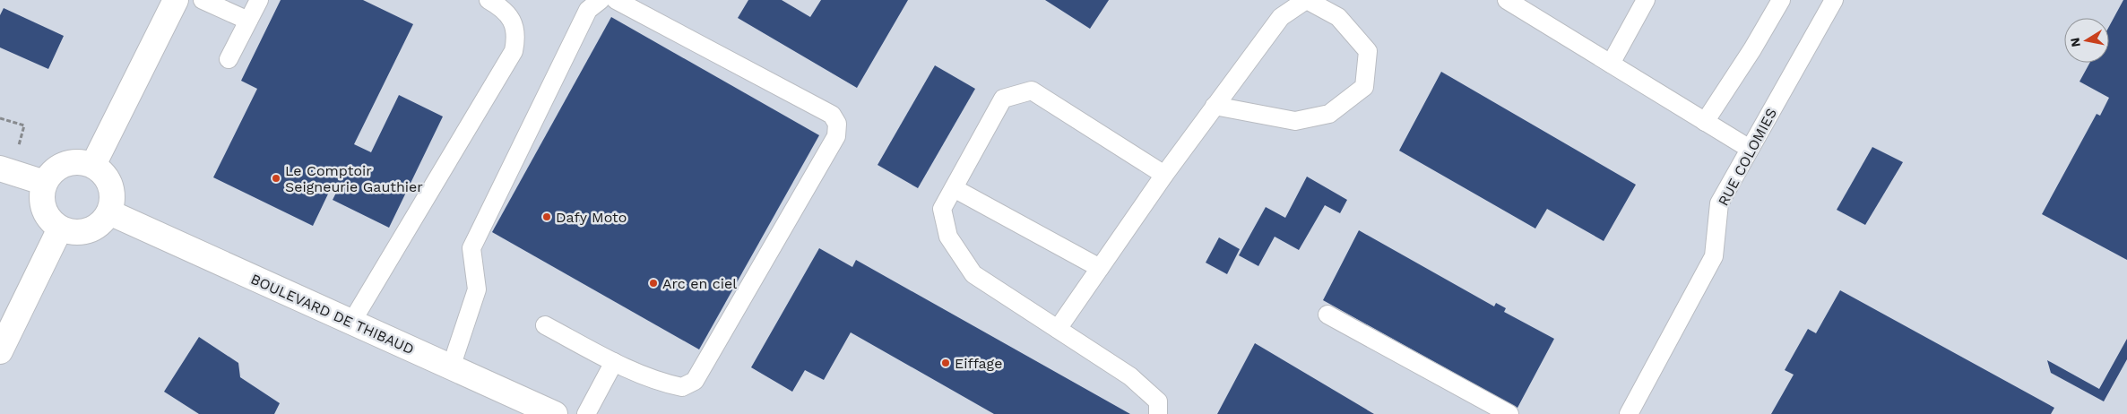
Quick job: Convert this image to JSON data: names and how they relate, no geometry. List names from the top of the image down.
{
  "streets": {
    "street": ["BOULEVARD DE THIBAUD"],
    "lane": ["RUE COLOMIES"]
  },
  "places": [
    "Le Comptoir Seigneurie Gauthier",
    "Dafy Moto",
    "Arc en ciel",
    "Eiffage"
  ],
  "north": "left"
}
